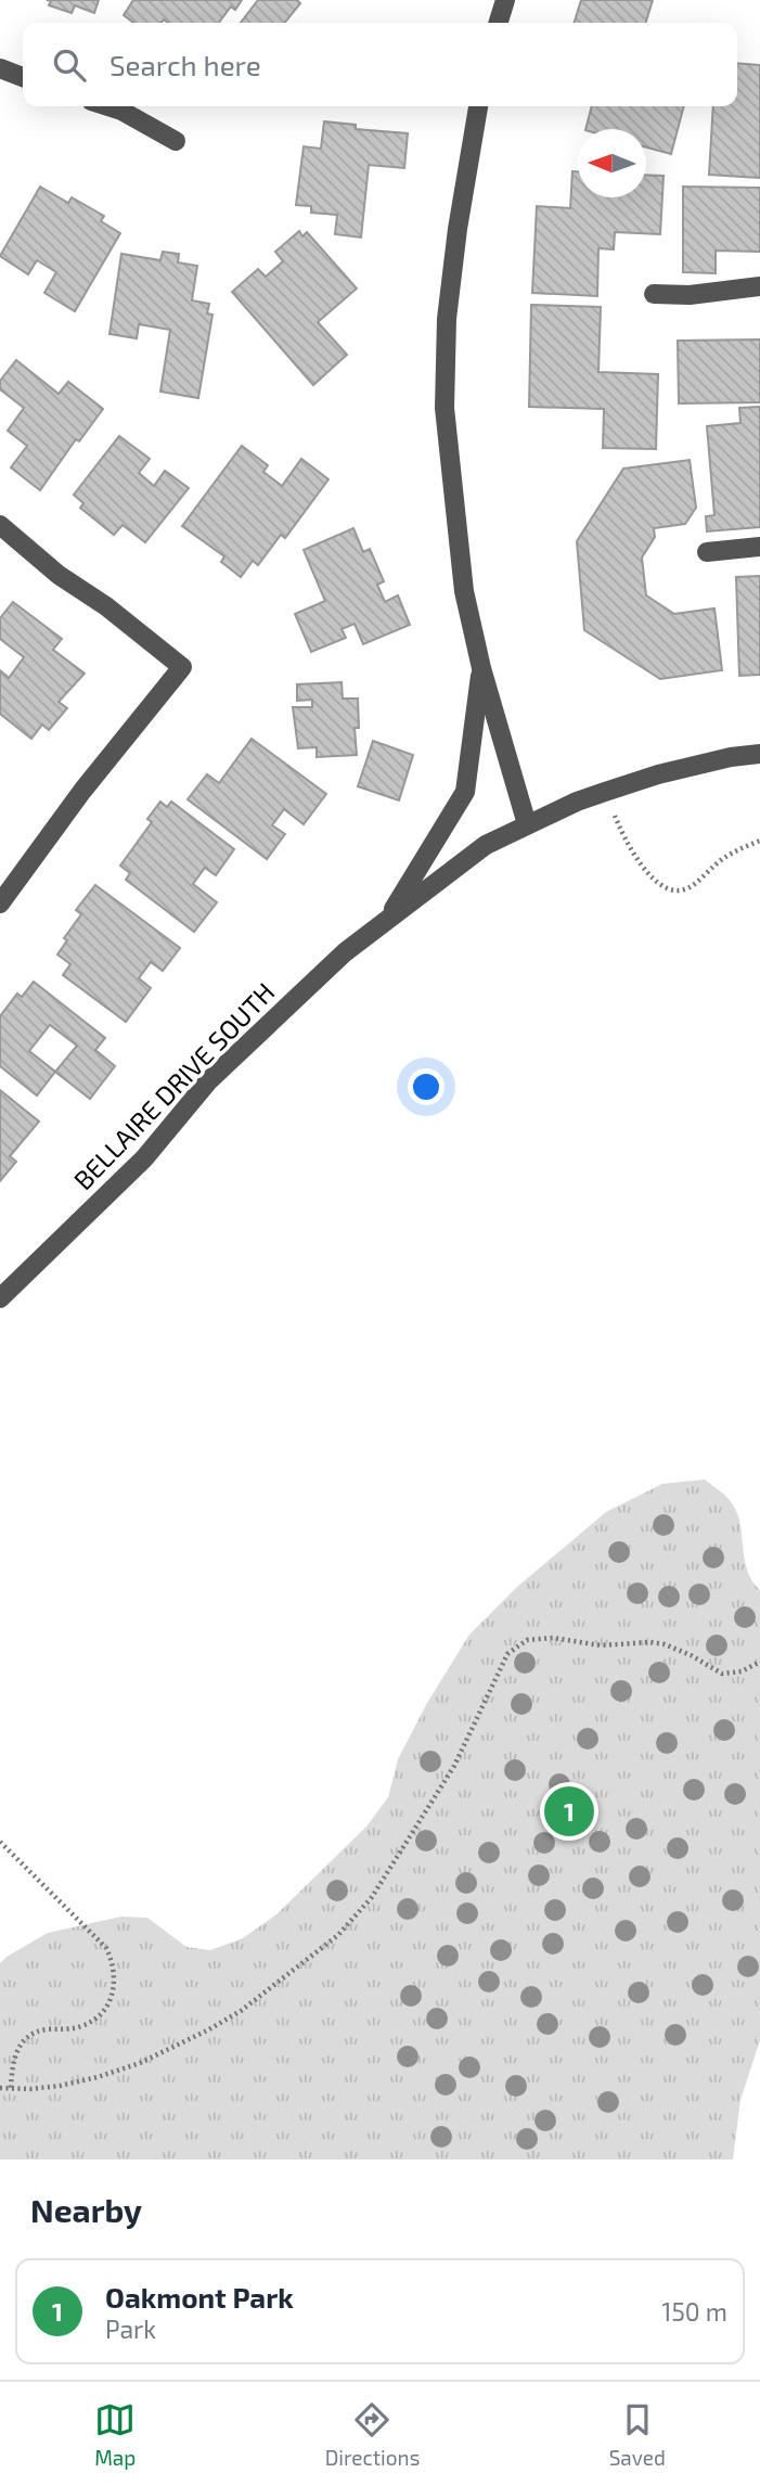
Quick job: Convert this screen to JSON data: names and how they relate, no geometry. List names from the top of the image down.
{
  "streets": {
    "street": ["BELLAIRE DRIVE SOUTH"]
  },
  "north": "left",
  "page": {
    "search": "Search here",
    "pins": "1",
    "heading": "Nearby",
    "list": [
      {
        "mark": "1",
        "name": "Oakmont Park",
        "note": "Park",
        "value": "150 m"
      }
    ],
    "nav": ["Map", "Directions", "Saved"]
  }
}
